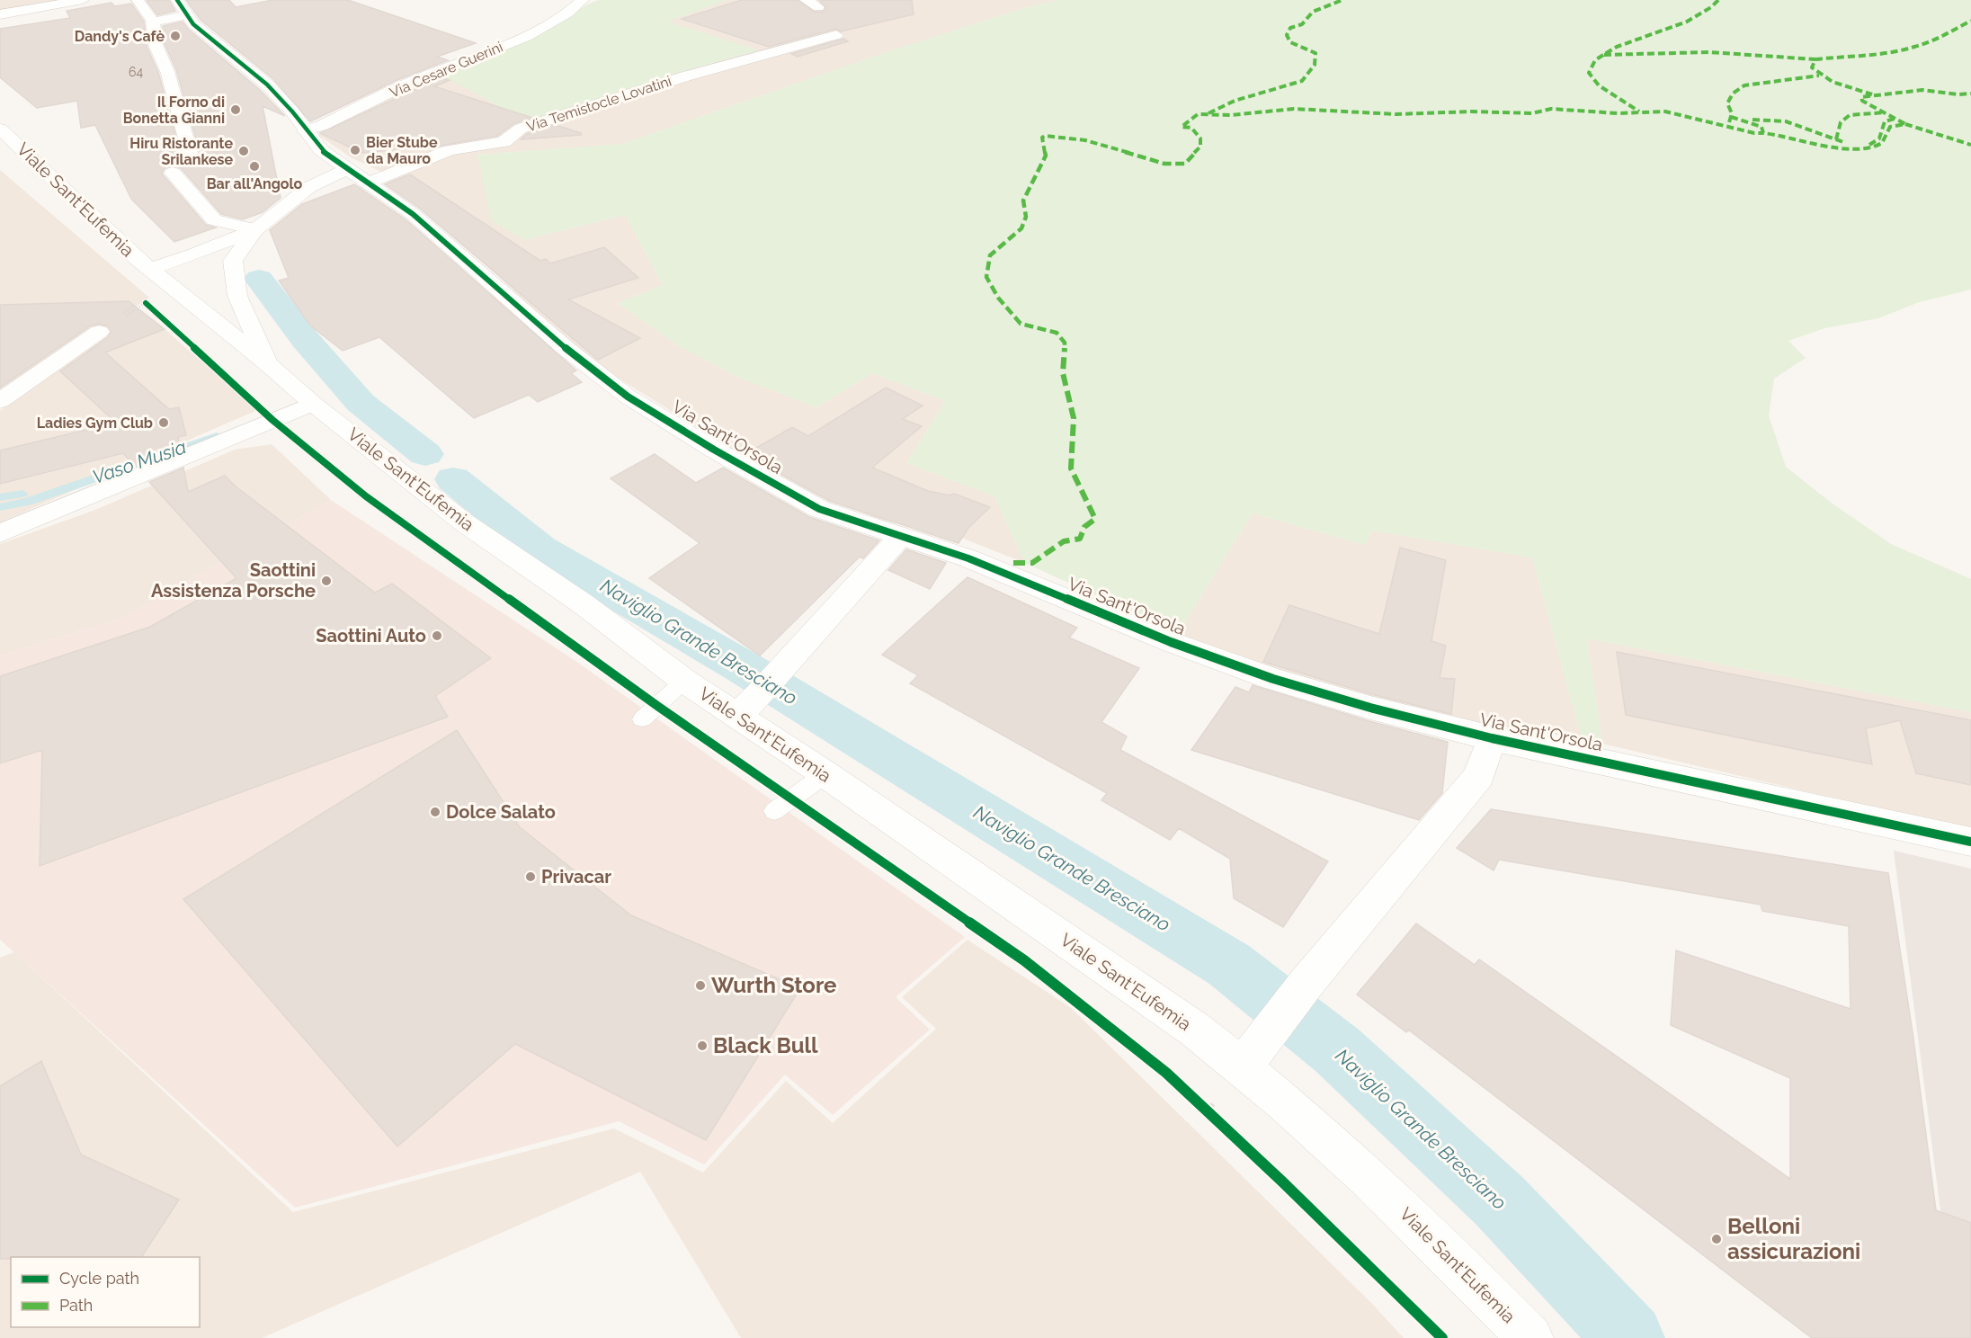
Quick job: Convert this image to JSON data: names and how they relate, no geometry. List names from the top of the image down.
{
  "streets": {
    "street": [
      "Via Cesare Guerini",
      "Via Temistocle Lovatini",
      "Viale Sant'Eufemia",
      "Via Sant'Orsola"
    ]
  },
  "crossings": [
    ["Via Cesare Guerini", "Via Sant'Orsola"],
    ["Via Temistocle Lovatini", "Via Sant'Orsola"],
    ["Viale Sant'Eufemia", "Via Sant'Orsola"]
  ],
  "water": ["Vaso Musia", "Naviglio Grande Bresciano"],
  "places": [
    "Dandy's Cafè",
    "Il Forno di Bonetta Gianni",
    "Bier Stube da Mauro",
    "Hiru Ristorante Srilankese",
    "Bar all'Angolo",
    "Ladies Gym Club",
    "Saottini Assistenza Porsche",
    "Saottini Auto",
    "Dolce Salato",
    "Privacar",
    "Wurth Store",
    "Black Bull",
    "Belloni assicurazioni"
  ],
  "house_numbers": ["64"],
  "legend": ["Cycle path", "Path"]
}
